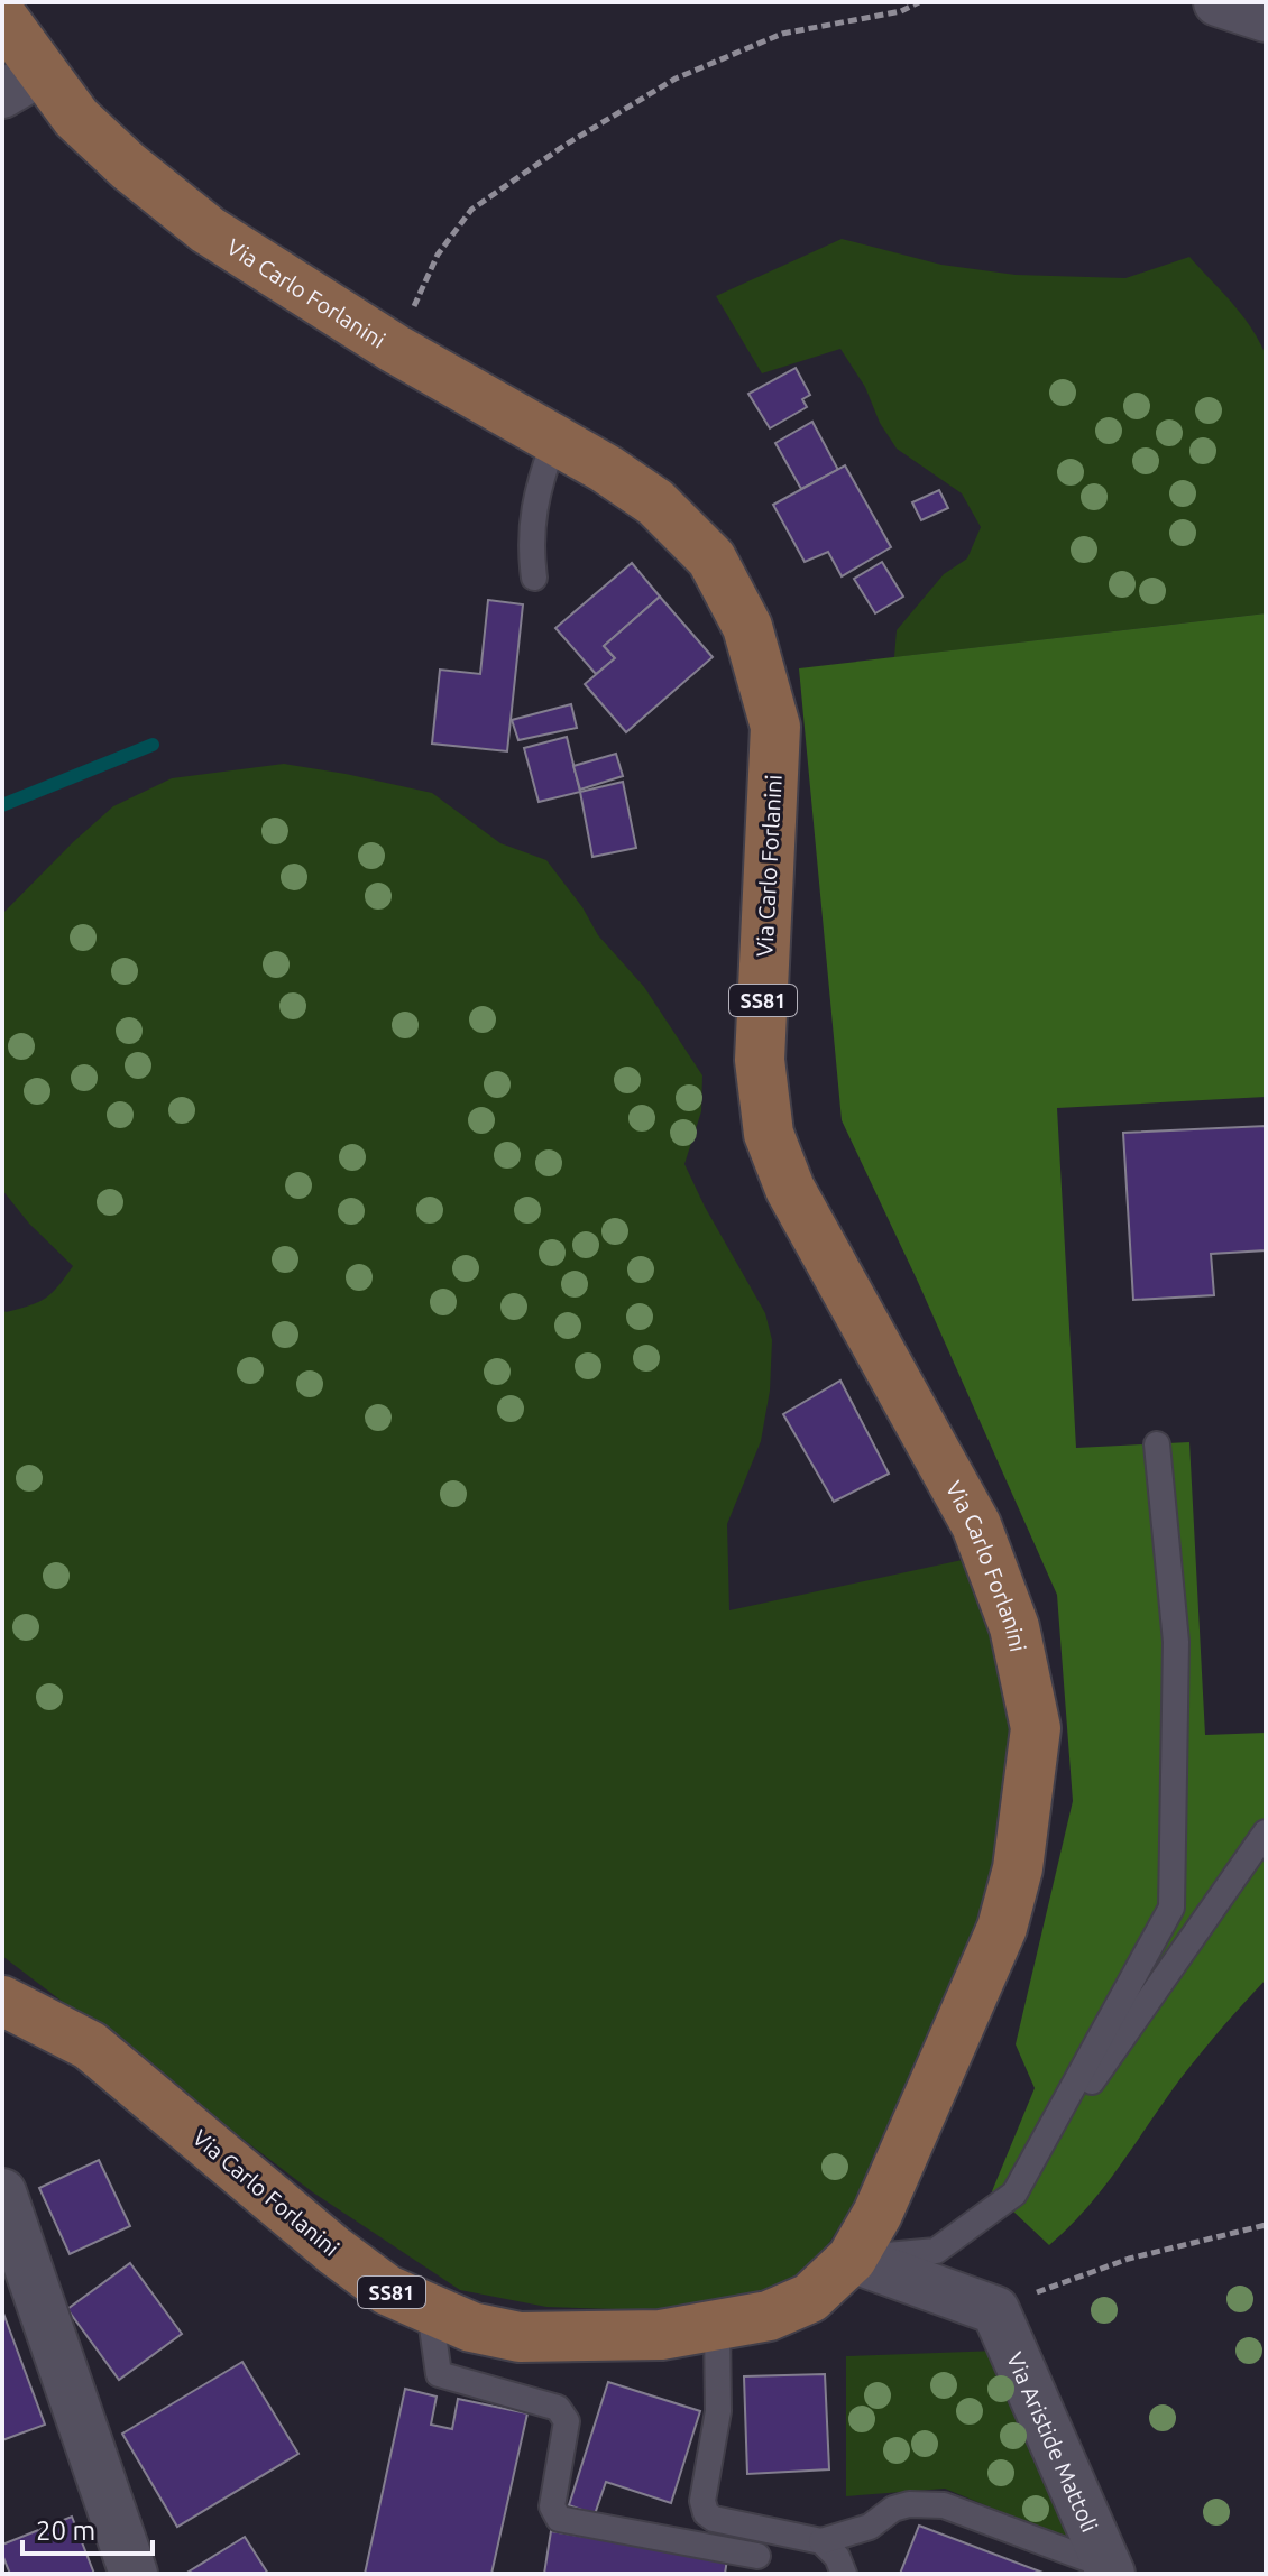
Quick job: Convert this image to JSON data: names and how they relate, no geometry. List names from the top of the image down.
{
  "streets": {
    "main road": ["Via Carlo Forlanini", "SS81"],
    "street": ["Via Aristide Mattoli"]
  },
  "scale_bar": "20 m"
}
